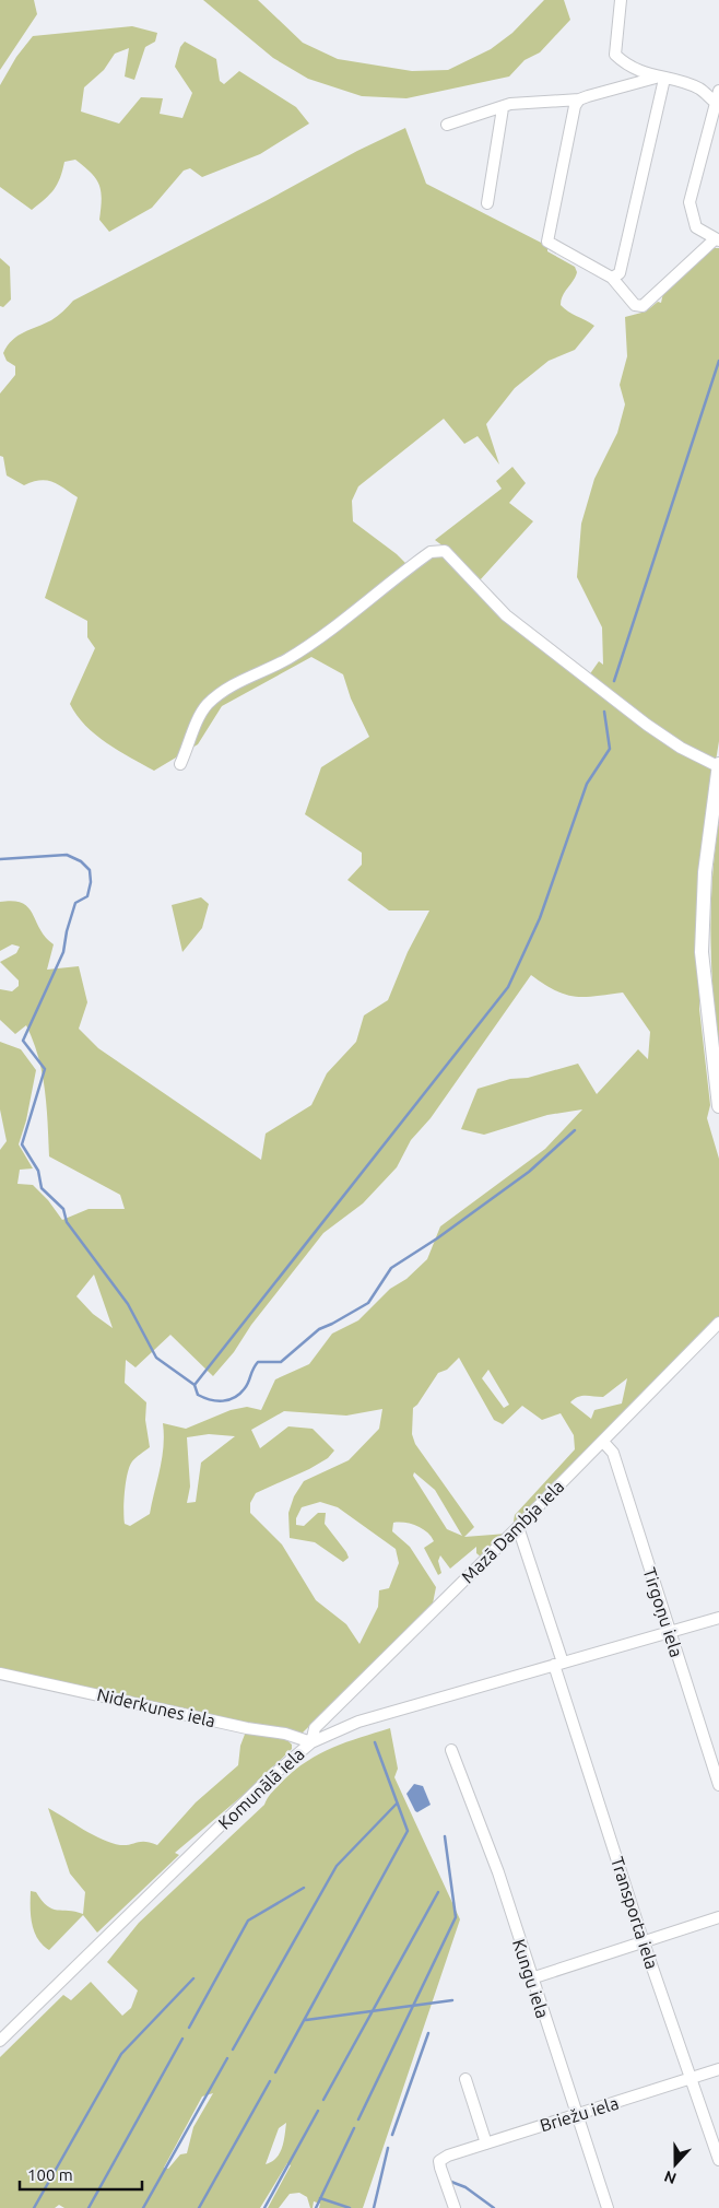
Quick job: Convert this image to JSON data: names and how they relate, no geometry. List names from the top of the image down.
{
  "streets": {
    "street": [
      "Mazā Dambja iela",
      "Tirgoņu iela",
      "Niderkunes iela",
      "Komunālā iela",
      "Transporta iela",
      "Kungu iela",
      "Briežu iela"
    ]
  },
  "crossings": [
    ["Mazā Dambja iela", "Tirgoņu iela"],
    ["Mazā Dambja iela", "Niderkunes iela"],
    ["Mazā Dambja iela", "Komunālā iela"],
    ["Mazā Dambja iela", "Transporta iela"],
    ["Tirgoņu iela", "Komunālā iela"],
    ["Niderkunes iela", "Komunālā iela"],
    ["Komunālā iela", "Transporta iela"],
    ["Transporta iela", "Briežu iela"],
    ["Kungu iela", "Briežu iela"]
  ],
  "scale_bar": "100 m",
  "north": "bottom"
}
